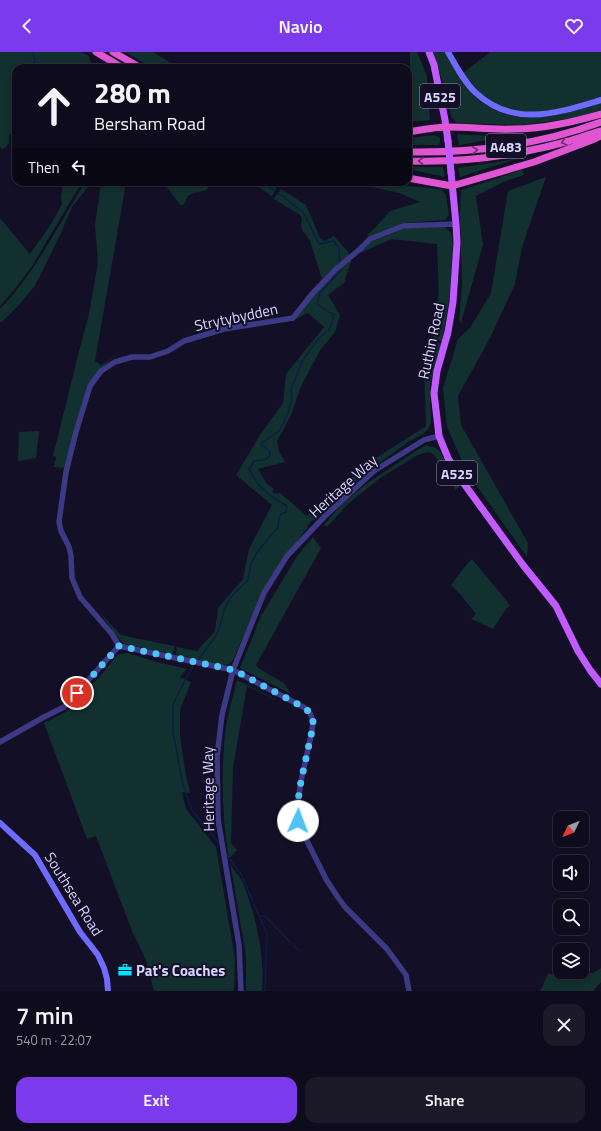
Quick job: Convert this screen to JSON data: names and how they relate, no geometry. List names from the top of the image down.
{
  "streets": {
    "highway": ["A483"],
    "main road": ["A525", "Ruthin Road", "Southsea Road"],
    "street": ["Strytybydden", "Heritage Way"]
  },
  "crossings": [
    ["A483", "Ruthin Road"],
    ["Strytybydden", "Ruthin Road"],
    ["Ruthin Road", "Heritage Way"]
  ],
  "places": {
    "office": ["Pat's Coaches"]
  },
  "north": "bottom left",
  "page": {
    "header": "Navio",
    "turn": ["280 m", "Bersham Road"],
    "then": "Then",
    "heading": ["7 min", "540 m · 22:07"],
    "buttons": ["Exit", "Share"]
  }
}
